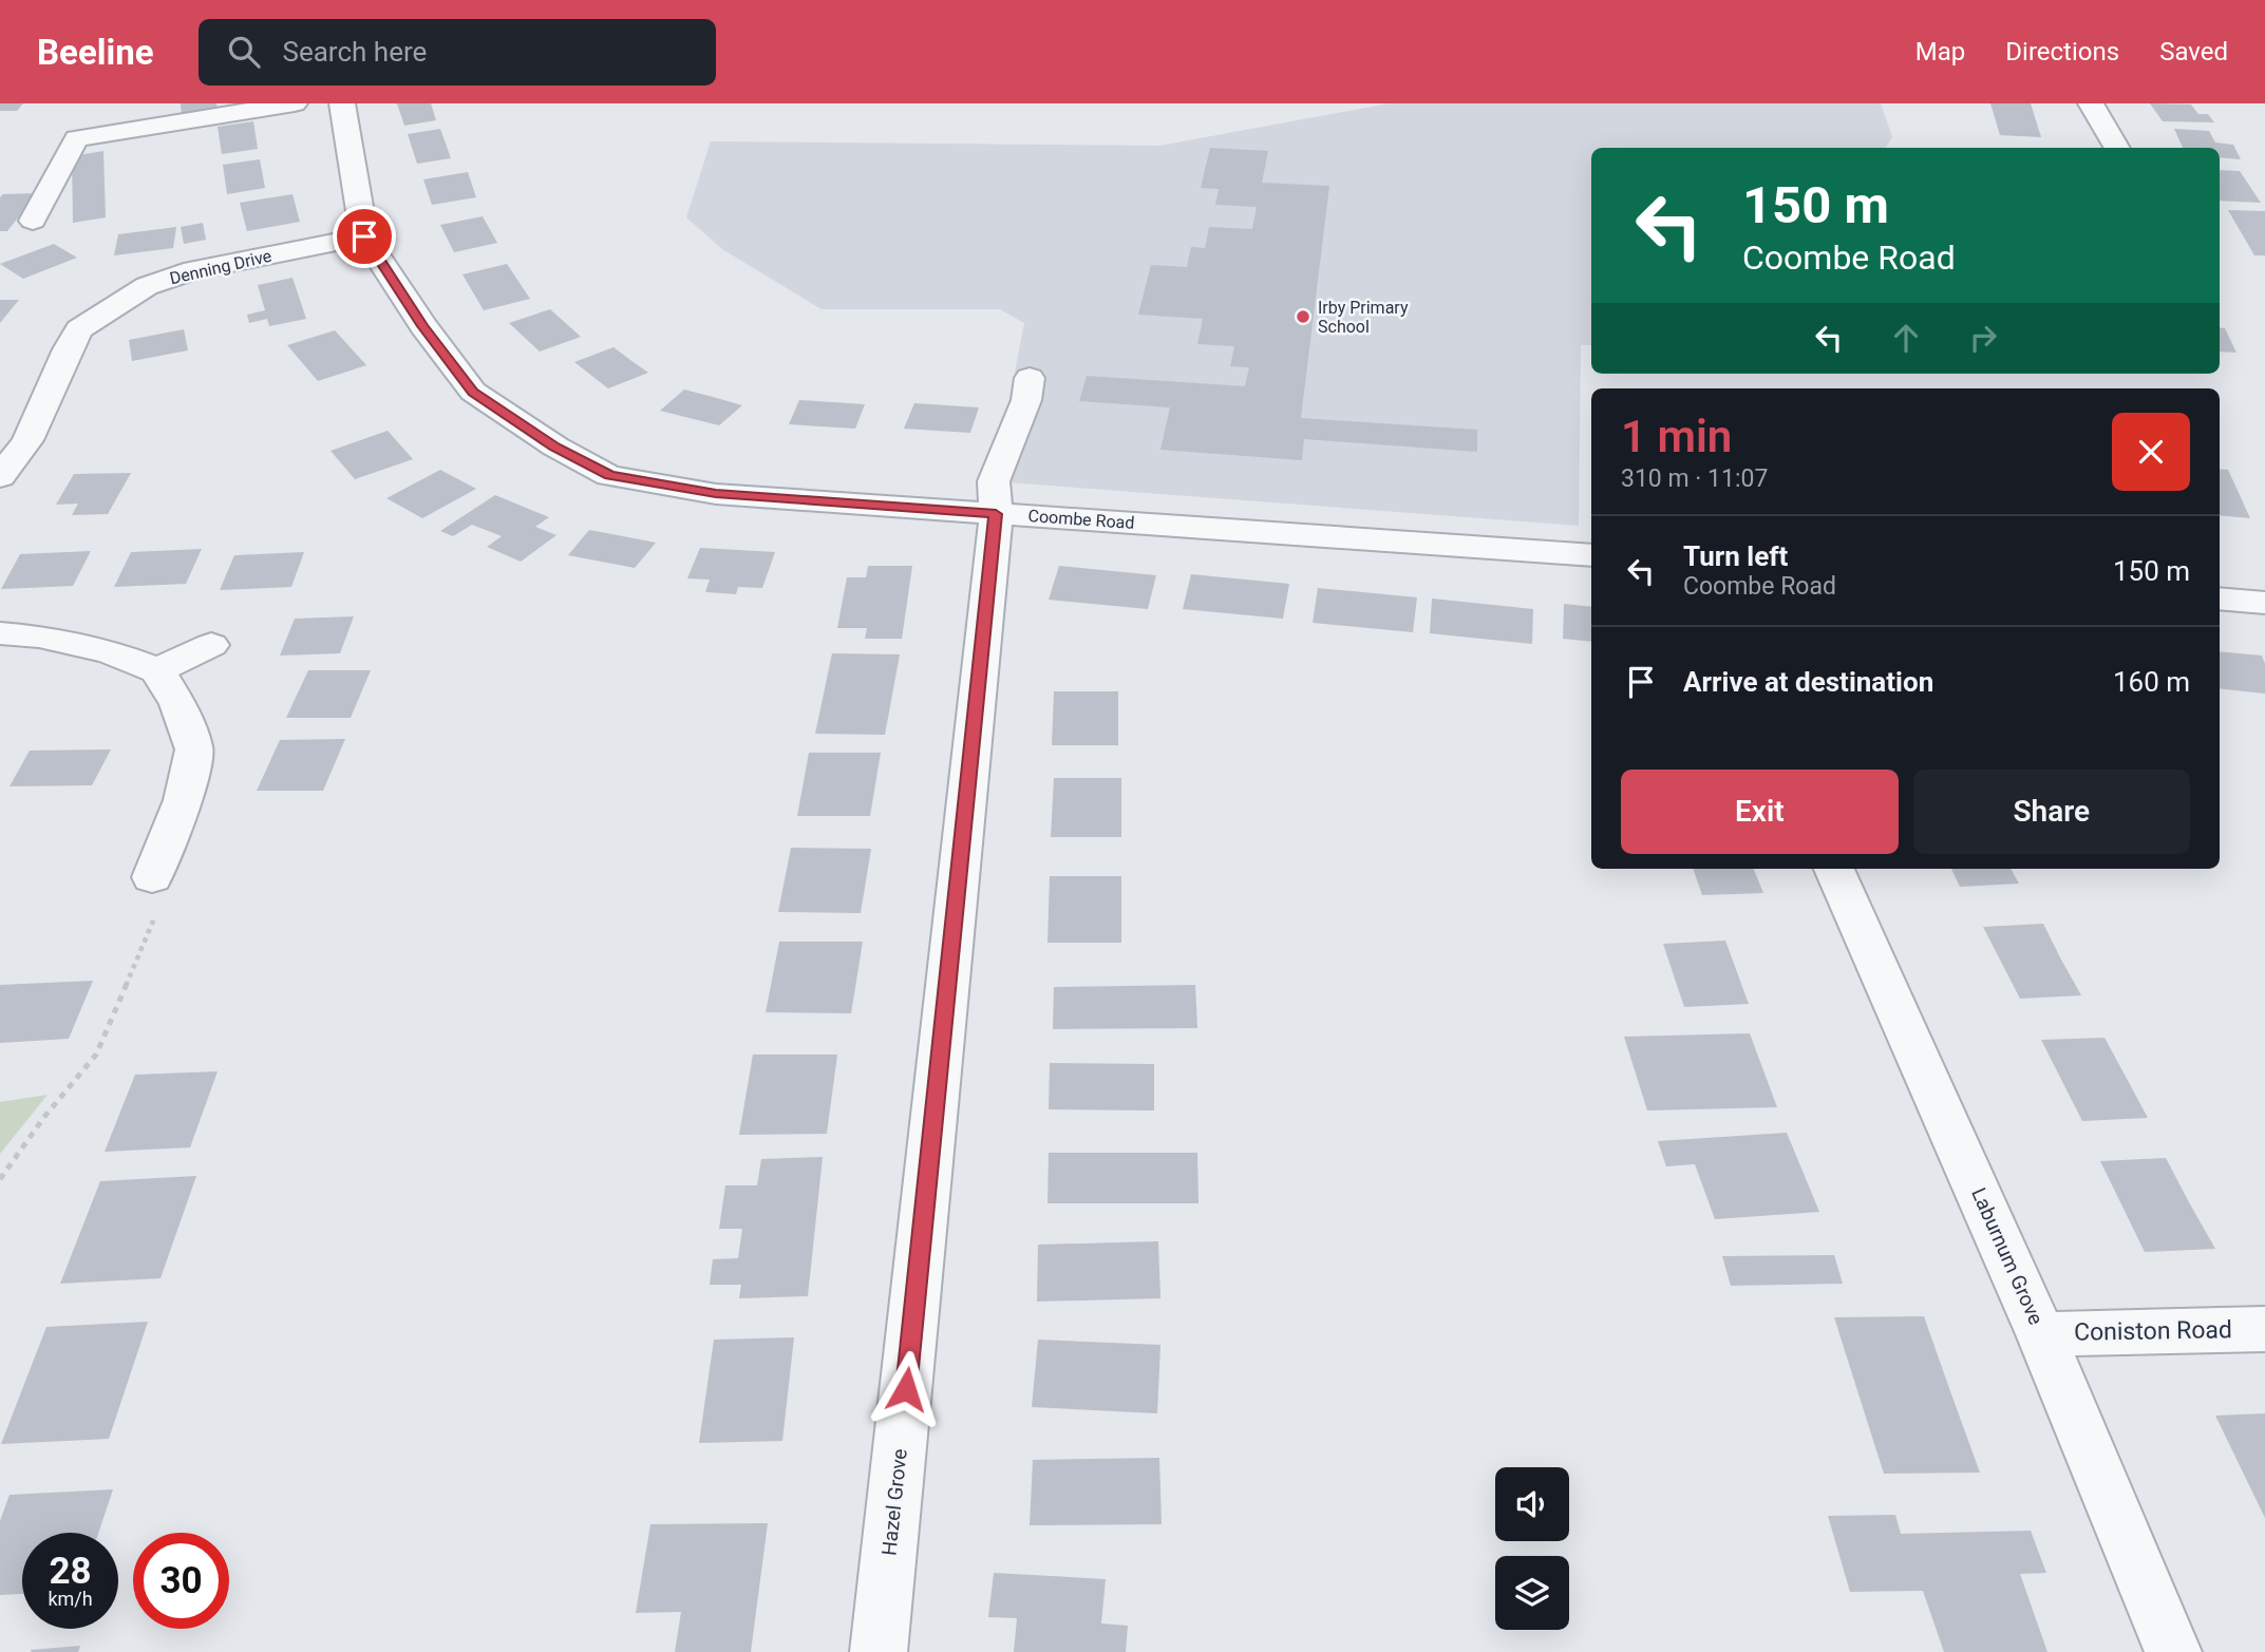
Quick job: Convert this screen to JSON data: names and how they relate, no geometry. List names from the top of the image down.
{
  "streets": {
    "street": [
      "Denning Drive",
      "Coombe Road",
      "Laburnum Grove",
      "Coniston Road",
      "Hazel Grove"
    ]
  },
  "crossings": [
    ["Denning Drive", "Coombe Road"],
    ["Coombe Road", "Hazel Grove"],
    ["Laburnum Grove", "Coniston Road"]
  ],
  "places": ["Irby Primary School"],
  "page": {
    "header": "Beeline",
    "search": "Search here",
    "nav": ["Map", "Directions", "Saved"],
    "turn": ["150 m", "Coombe Road"],
    "heading": ["1 min", "310 m · 11:07"],
    "list": [
      {
        "name": "Turn left",
        "note": "Coombe Road",
        "value": "150 m"
      },
      {
        "name": "Arrive at destination",
        "value": "160 m"
      }
    ],
    "buttons": ["Exit", "Share"],
    "speed": "28 km/h",
    "limit": "30"
  }
}
